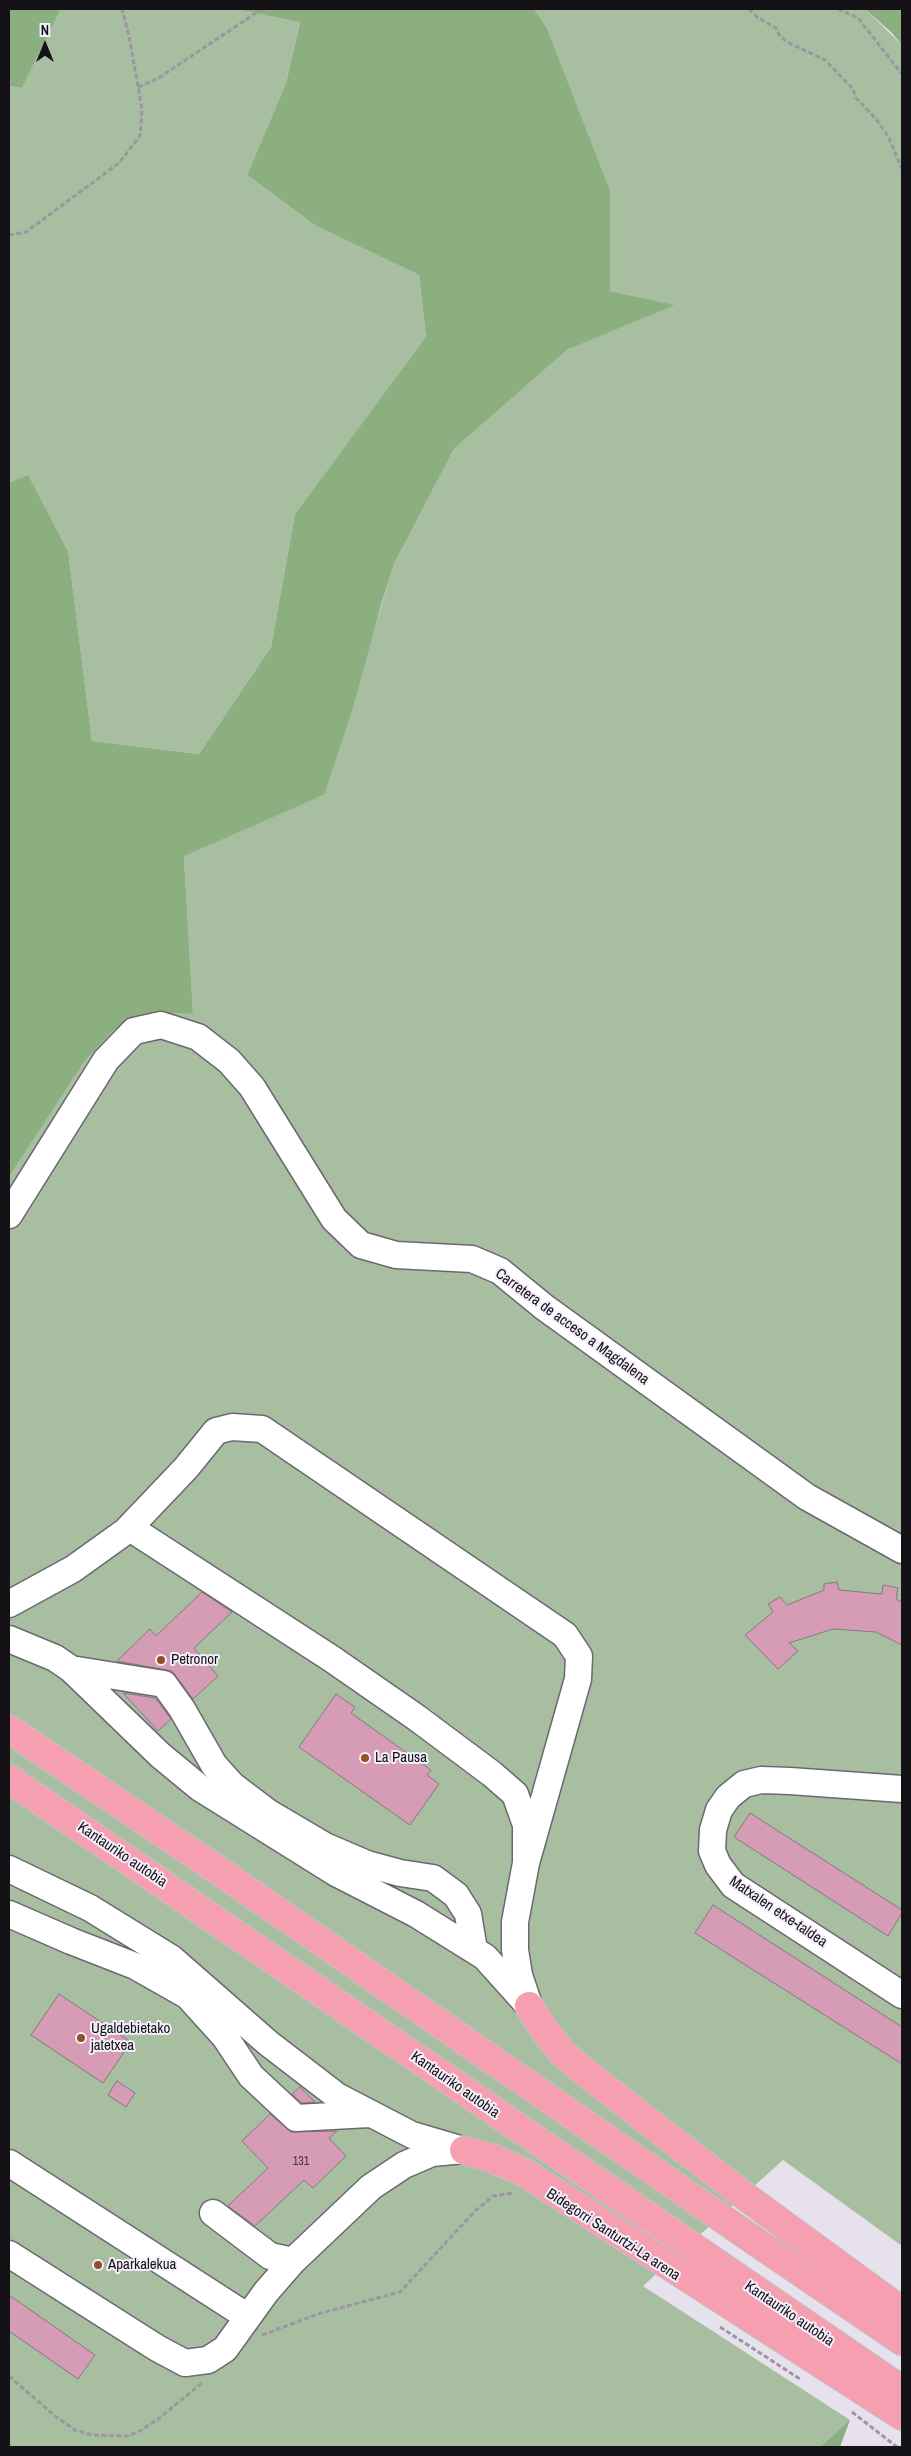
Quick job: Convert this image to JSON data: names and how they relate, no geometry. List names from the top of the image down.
{
  "streets": {
    "highway": ["Kantauriko autobia"],
    "street": ["Carretera de acceso a Magdalena", "Matxalen etxe-taldea"]
  },
  "places": [
    "Petronor",
    "La Pausa",
    "Ugaldebietako jatetxea",
    "Aparkalekua"
  ],
  "house_numbers": ["131"],
  "north": "top"
}
